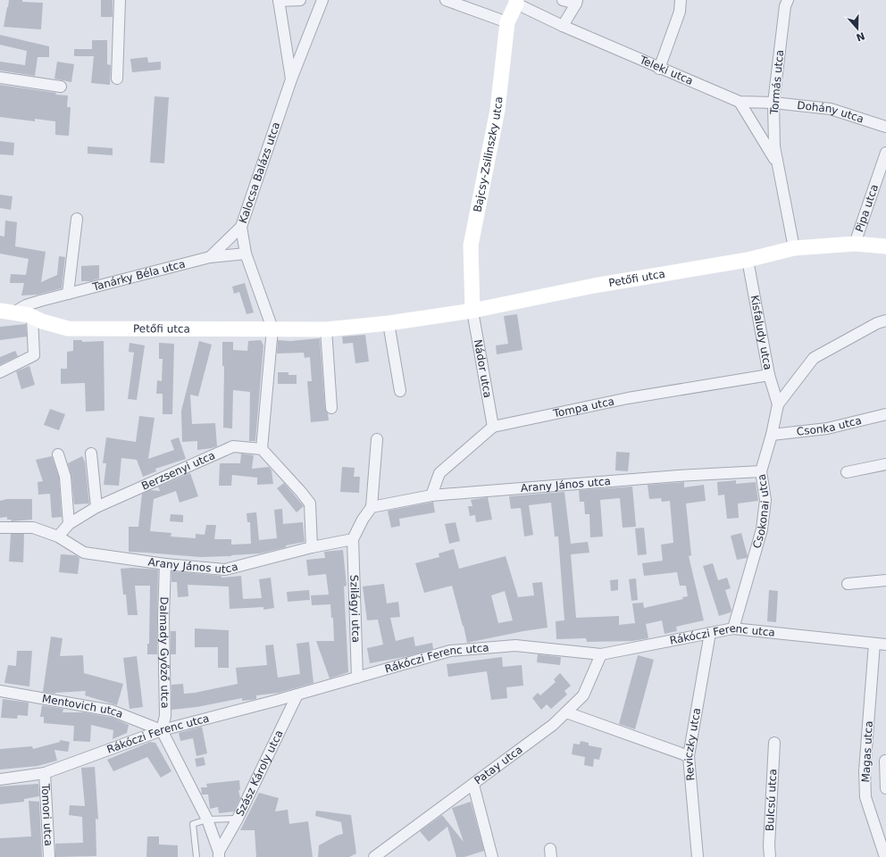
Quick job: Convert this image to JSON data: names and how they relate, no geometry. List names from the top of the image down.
{
  "streets": {
    "street": [
      "Teleki utca",
      "Tormás utca",
      "Dohány utca",
      "Bajcsy-Zsilinszky utca",
      "Kalocsa Balázs utca",
      "Pipa utca",
      "Tanárky Béla utca",
      "Petőfi utca",
      "Kisfaludy utca",
      "Nádor utca",
      "Tompa utca",
      "Csonka utca",
      "Berzsenyi utca",
      "Arany János utca",
      "Csokonai utca",
      "Szilágyi utca",
      "Rákóczi Ferenc utca",
      "Dalmady Győző utca",
      "Mentovich utca",
      "Reviczky utca",
      "Magas utca",
      "Patay utca",
      "Szász Károly utca",
      "Bulcsú utca",
      "Tomori utca"
    ]
  },
  "crossings": [
    ["Teleki utca", "Tormás utca"],
    ["Teleki utca", "Dohány utca"],
    ["Teleki utca", "Bajcsy-Zsilinszky utca"],
    ["Tormás utca", "Dohány utca"],
    ["Tormás utca", "Petőfi utca"],
    ["Bajcsy-Zsilinszky utca", "Petőfi utca"],
    ["Bajcsy-Zsilinszky utca", "Nádor utca"],
    ["Kalocsa Balázs utca", "Tanárky Béla utca"],
    ["Kalocsa Balázs utca", "Petőfi utca"],
    ["Pipa utca", "Petőfi utca"],
    ["Tanárky Béla utca", "Petőfi utca"],
    ["Petőfi utca", "Kisfaludy utca"],
    ["Petőfi utca", "Nádor utca"],
    ["Kisfaludy utca", "Tompa utca"],
    ["Kisfaludy utca", "Csokonai utca"],
    ["Nádor utca", "Tompa utca"],
    ["Tompa utca", "Arany János utca"],
    ["Csonka utca", "Csokonai utca"],
    ["Berzsenyi utca", "Arany János utca"],
    ["Arany János utca", "Csokonai utca"],
    ["Arany János utca", "Szilágyi utca"],
    ["Arany János utca", "Dalmady Győző utca"],
    ["Csokonai utca", "Rákóczi Ferenc utca"],
    ["Szilágyi utca", "Rákóczi Ferenc utca"],
    ["Rákóczi Ferenc utca", "Dalmady Győző utca"],
    ["Rákóczi Ferenc utca", "Mentovich utca"],
    ["Rákóczi Ferenc utca", "Reviczky utca"],
    ["Rákóczi Ferenc utca", "Magas utca"],
    ["Rákóczi Ferenc utca", "Patay utca"],
    ["Rákóczi Ferenc utca", "Szász Károly utca"],
    ["Rákóczi Ferenc utca", "Tomori utca"],
    ["Dalmady Győző utca", "Mentovich utca"]
  ],
  "north": "bottom"
}
